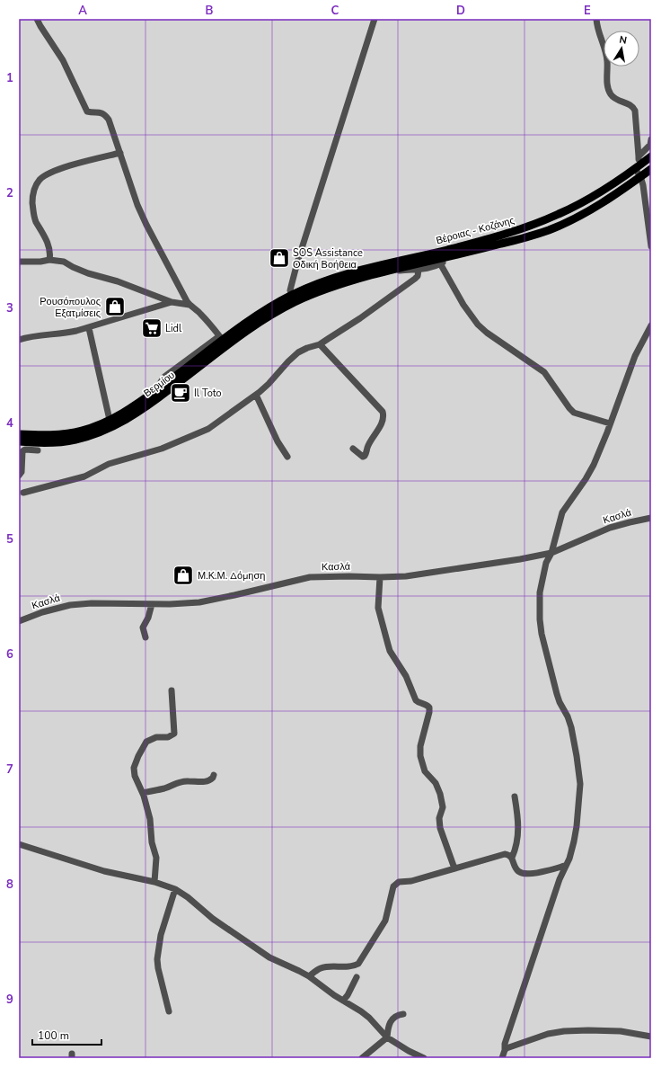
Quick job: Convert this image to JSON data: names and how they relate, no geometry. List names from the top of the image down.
{
  "streets": {
    "main road": ["Βέροιας - Κοζάνης", "Βερμίου"],
    "street": ["Κασλά"]
  },
  "crossings": [
    ["Βέροιας - Κοζάνης", "Βερμίου"]
  ],
  "places": {
    "shop": ["SOS Assistance Οδική Βοήθεια", "Ρουσόπουλος Εξατμίσεις", "Μ.Κ.Μ. Δόμηση"],
    "supermarket": ["Lidl"],
    "cafe": ["Il Toto"]
  },
  "scale_bar": "100 m",
  "north": "top",
  "grid": {
    "columns": [
      "A",
      "B",
      "C",
      "D",
      "E"
    ],
    "rows": [
      "1",
      "2",
      "3",
      "4",
      "5",
      "6",
      "7",
      "8",
      "9"
    ]
  }
}
